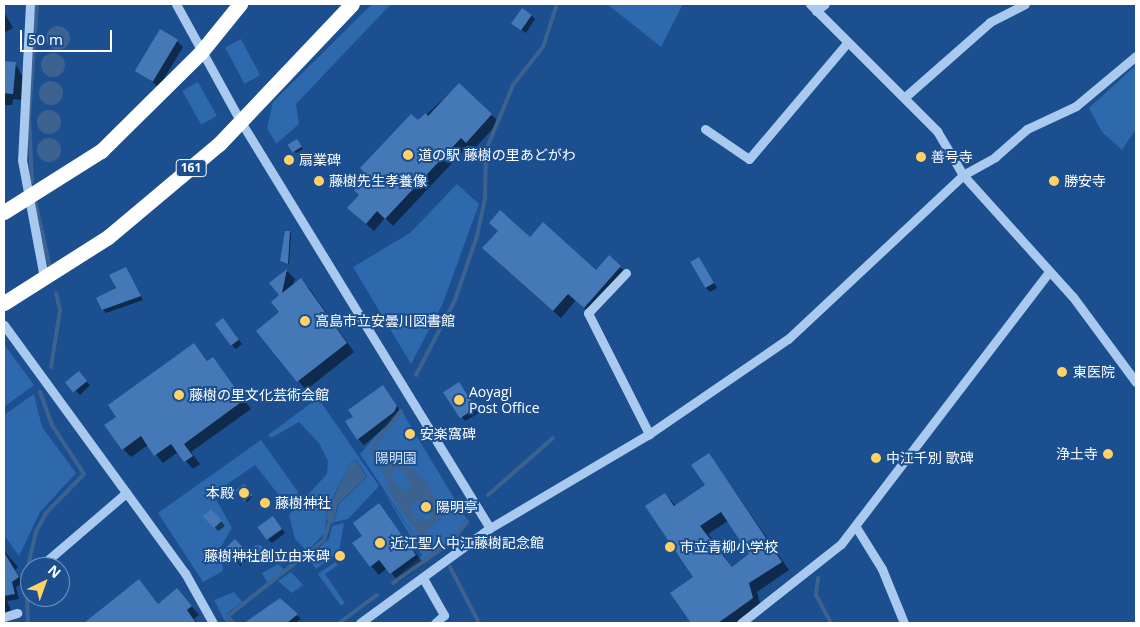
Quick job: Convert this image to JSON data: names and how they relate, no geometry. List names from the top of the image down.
{
  "streets": {
    "highway": ["161"]
  },
  "parks": ["陽明園"],
  "places": [
    "道の駅 藤樹の里あどがわ",
    "善号寺",
    "扇業碑",
    "藤樹先生孝養像",
    "勝安寺",
    "高島市立安曇川図書館",
    "東医院",
    "藤樹の里文化芸術会館",
    "Aoyagi Post Office",
    "安楽窩碑",
    "浄土寺",
    "中江千別 歌碑",
    "本殿",
    "藤樹神社",
    "陽明亭",
    "近江聖人中江藤樹記念館",
    "市立青柳小学校",
    "藤樹神社創立由来碑"
  ],
  "scale_bar": "50 m",
  "north": "top right"
}
